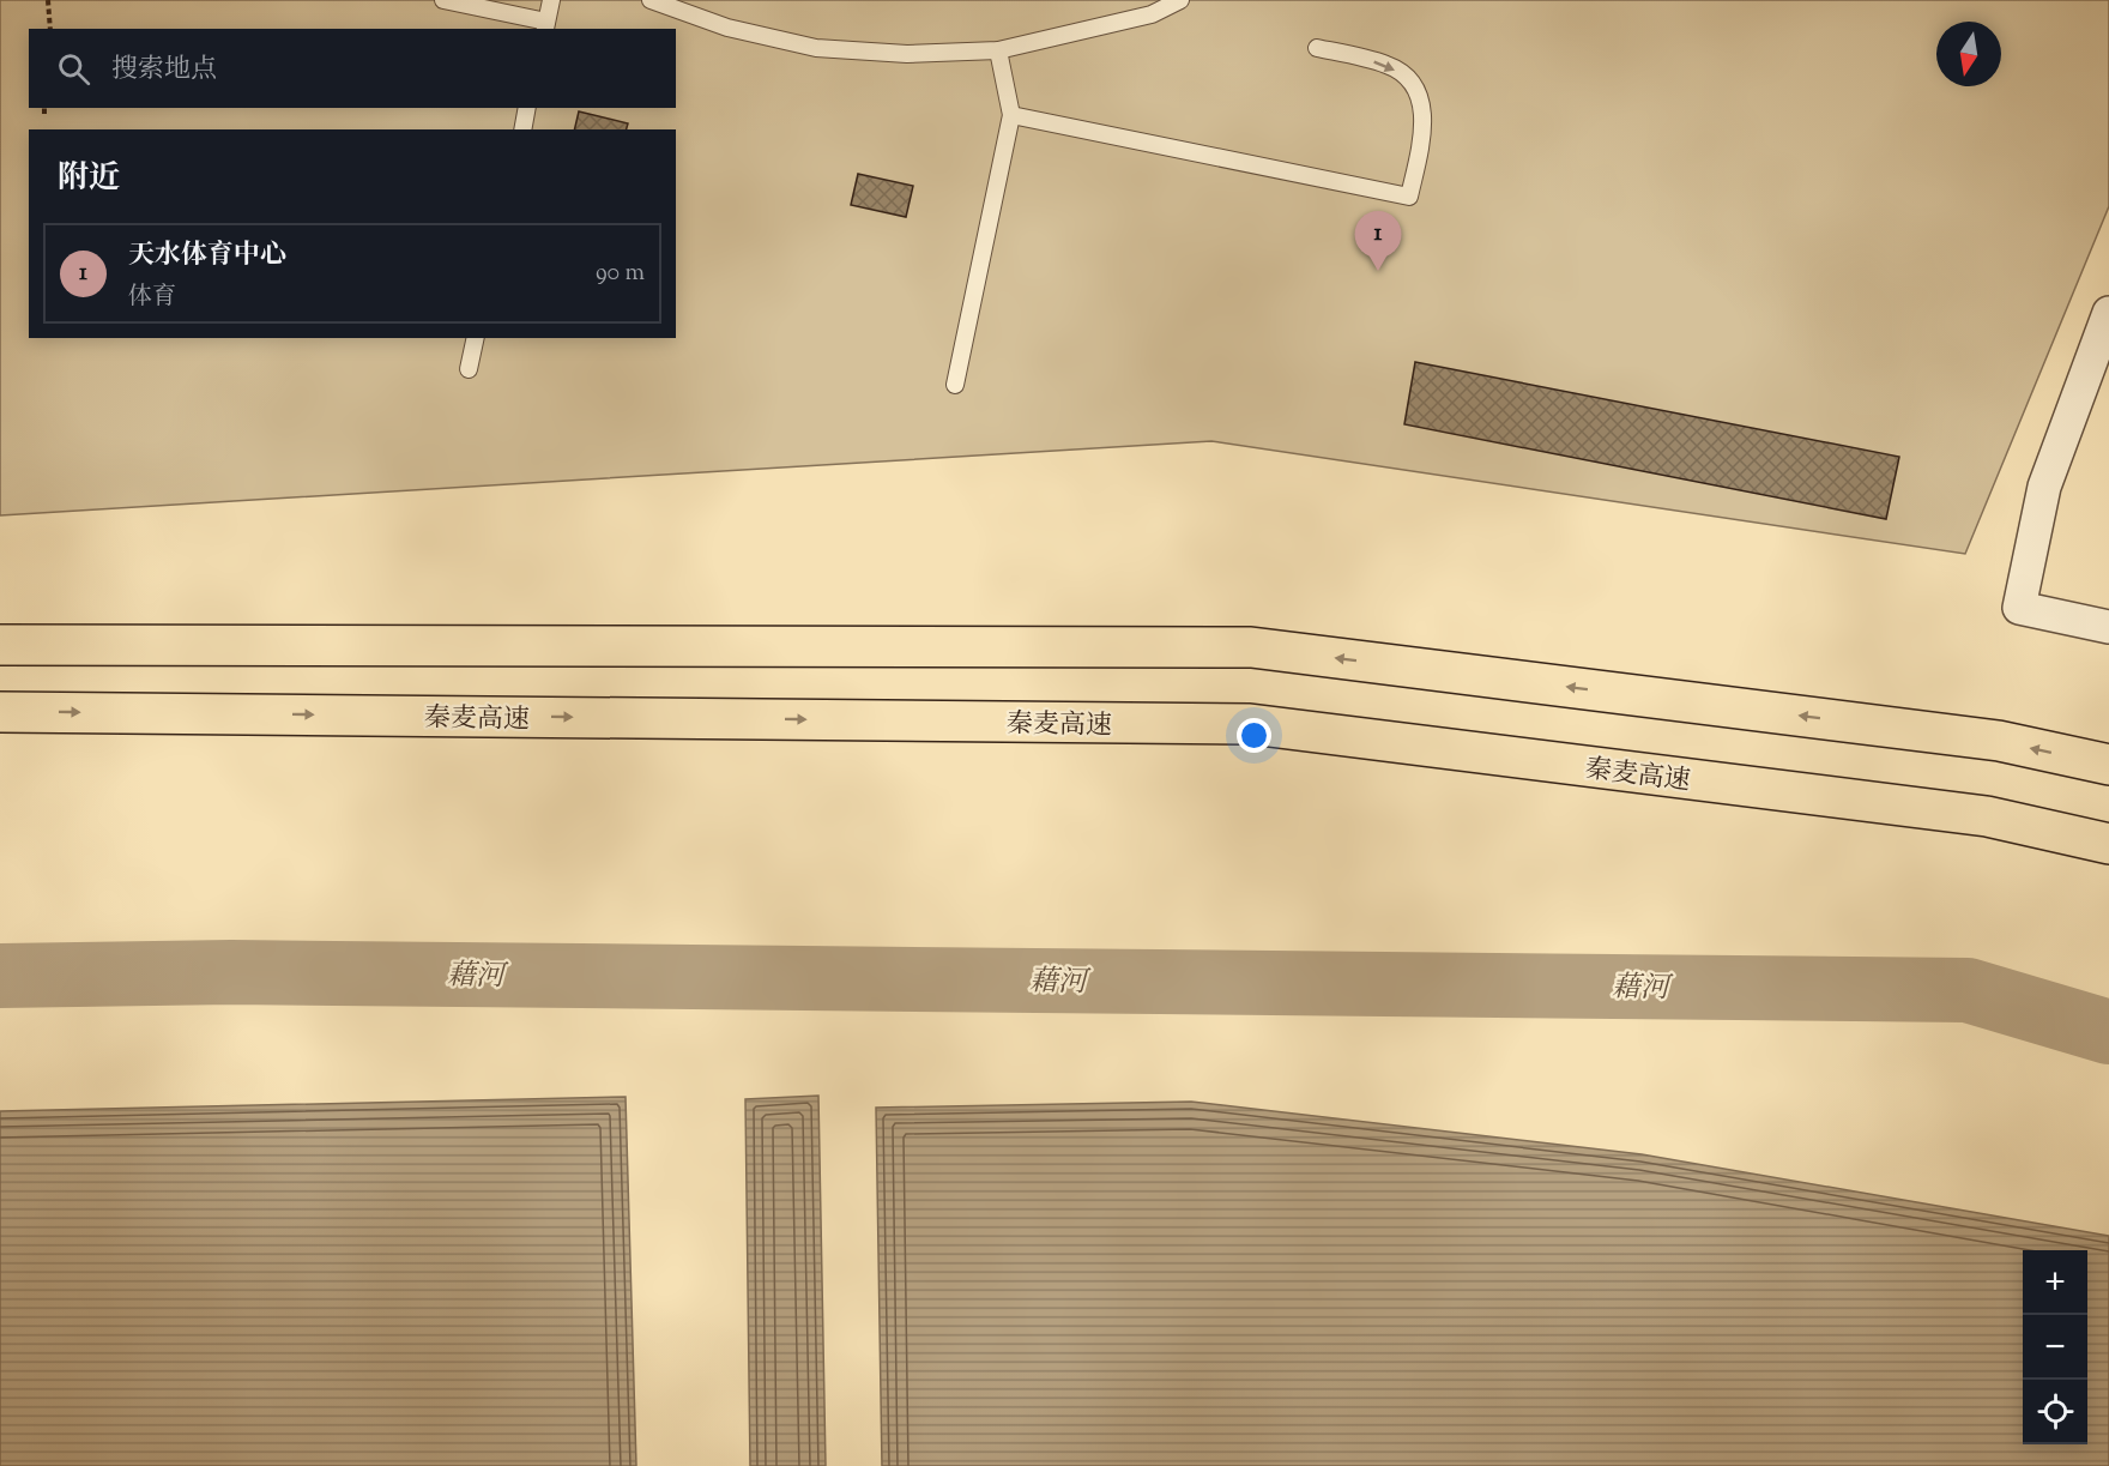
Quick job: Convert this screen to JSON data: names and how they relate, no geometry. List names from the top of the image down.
{
  "streets": {
    "highway": ["秦麦高速"]
  },
  "water": ["藉河"],
  "north": "bottom",
  "page": {
    "search": "搜索地点",
    "heading": "附近",
    "pins": "1",
    "list": [
      {
        "mark": "1",
        "name": "天水体育中心",
        "note": "体育",
        "value": "90 m"
      }
    ],
    "map_buttons": ["+", "−"]
  }
}
